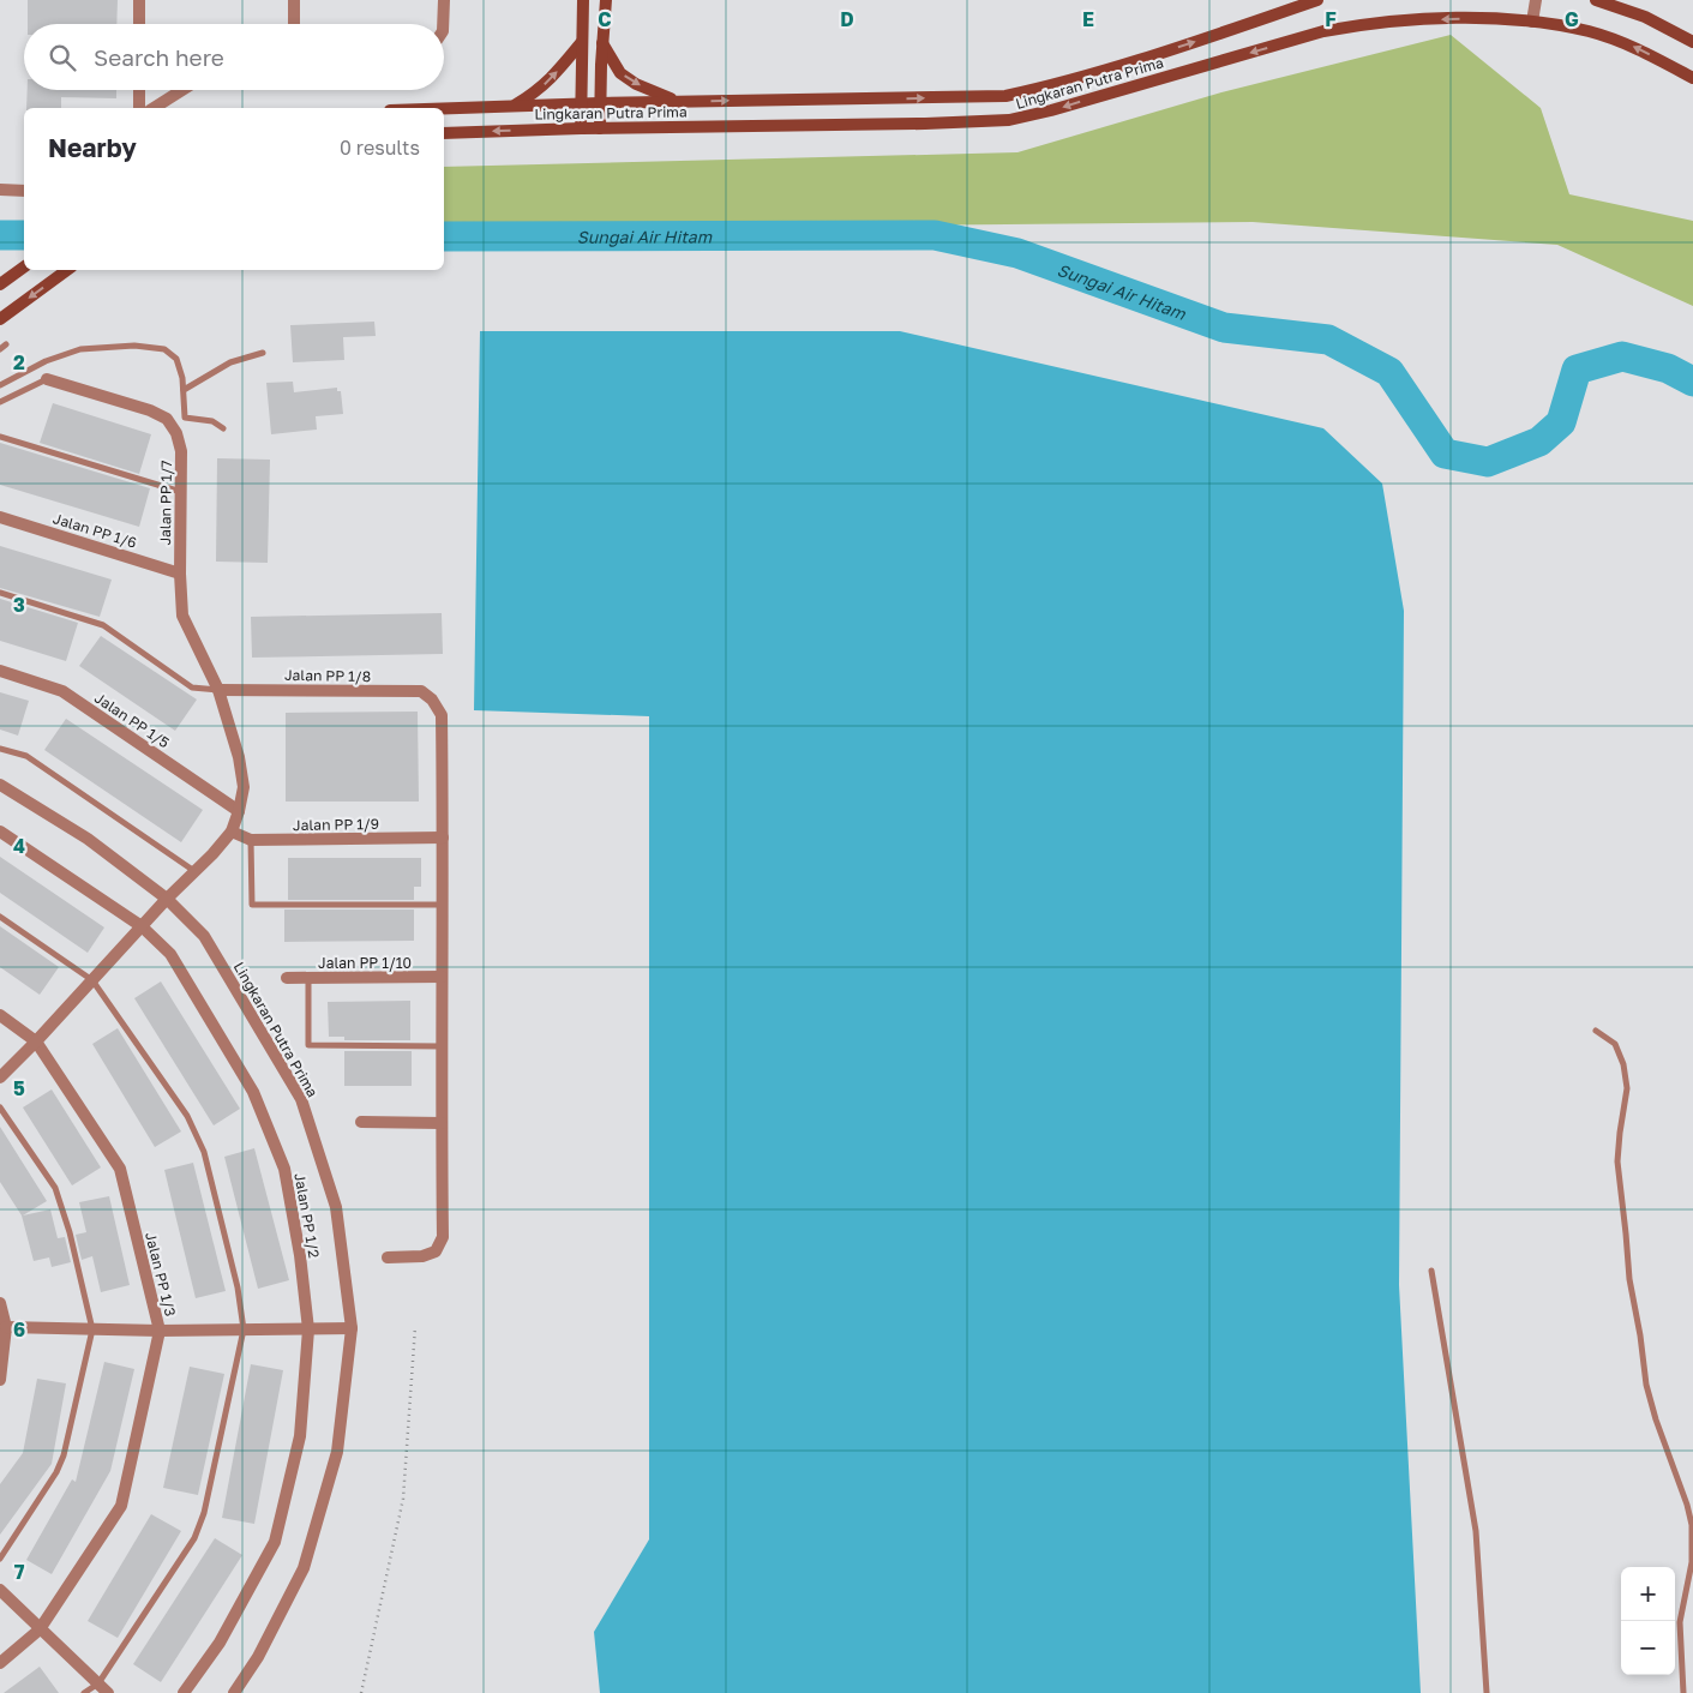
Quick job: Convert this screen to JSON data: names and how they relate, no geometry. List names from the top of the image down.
{
  "streets": {
    "main road": ["Lingkaran Putra Prima"],
    "street": [
      "Jalan PP 1/7",
      "Jalan PP 1/6",
      "Jalan PP 1/8",
      "Jalan PP 1/5",
      "Jalan PP 1/9",
      "Jalan PP 1/10",
      "Jalan PP 1/2",
      "Jalan PP 1/3"
    ]
  },
  "crossings": [
    ["Jalan PP 1/7", "Jalan PP 1/6"],
    ["Jalan PP 1/7", "Jalan PP 1/8"],
    ["Jalan PP 1/7", "Jalan PP 1/5"],
    ["Jalan PP 1/7", "Jalan PP 1/9"],
    ["Jalan PP 1/8", "Jalan PP 1/9"]
  ],
  "water": ["Sungai Air Hitam"],
  "page": {
    "search": "Search here",
    "heading": ["Nearby", "0 results"],
    "map_buttons": ["+", "−"]
  },
  "grid": {
    "columns": [
      "C",
      "D",
      "E",
      "F",
      "G"
    ],
    "rows": [
      "2",
      "3",
      "4",
      "5",
      "6",
      "7"
    ]
  }
}
